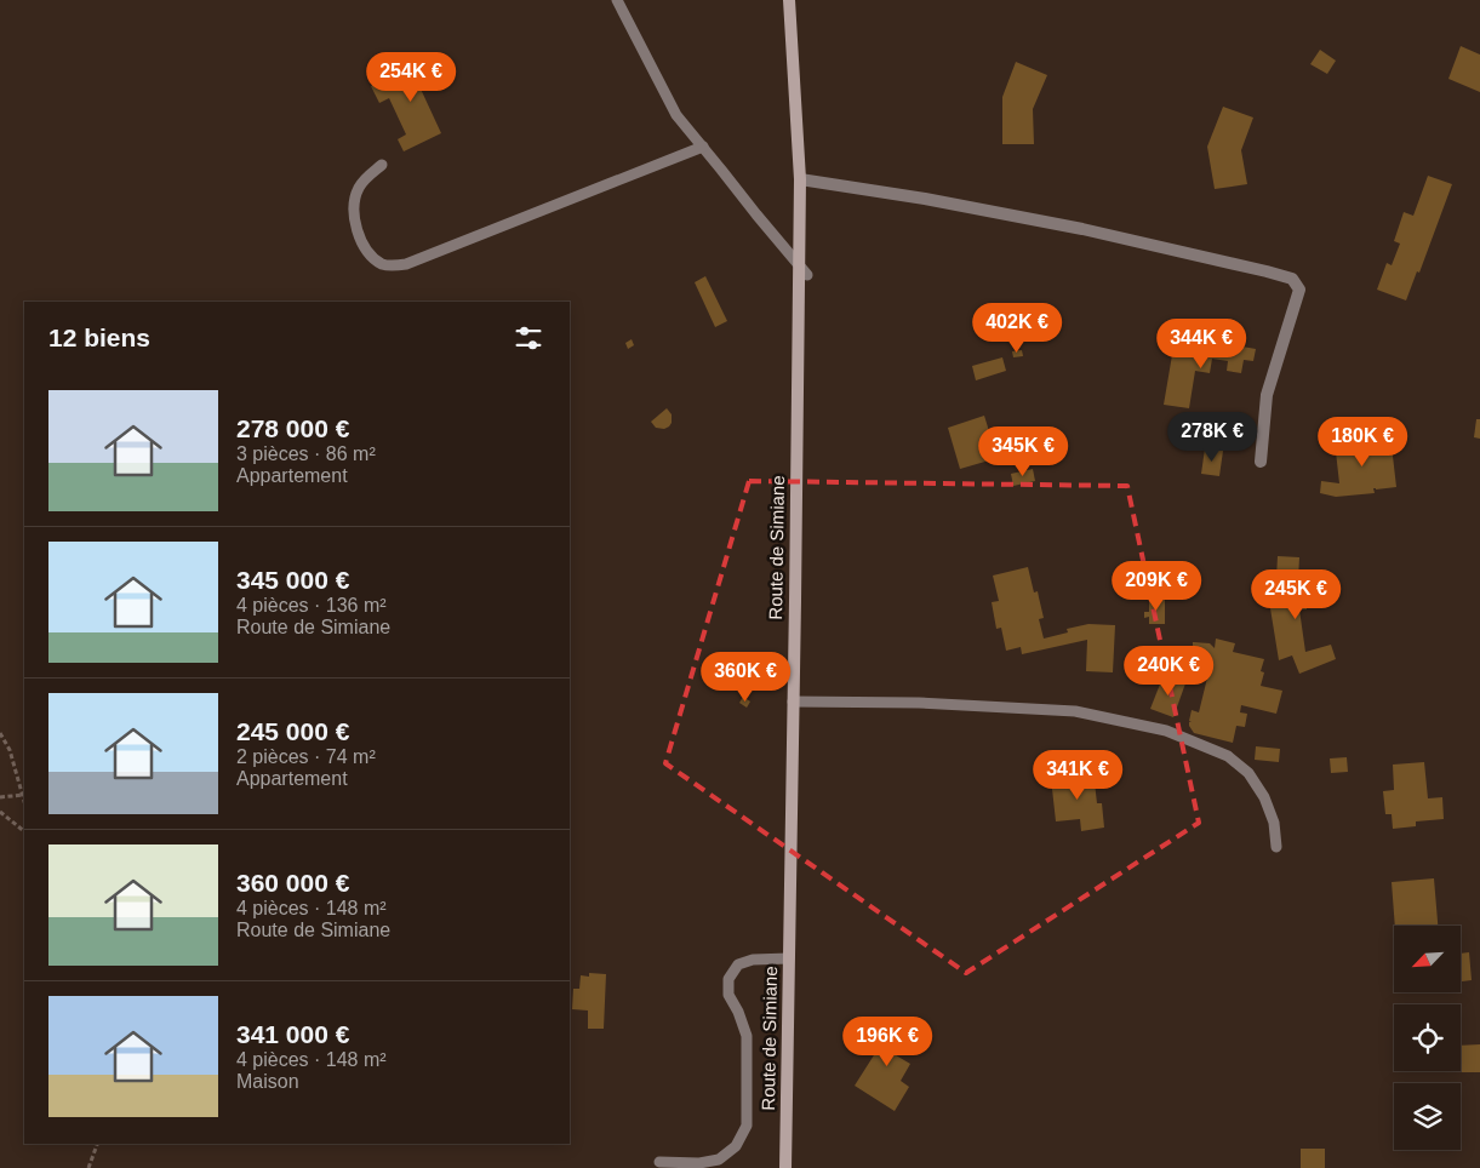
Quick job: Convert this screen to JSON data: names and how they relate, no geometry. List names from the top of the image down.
{
  "streets": {
    "main road": ["Route de Simiane"]
  },
  "north": "bottom left",
  "page": {
    "price": [
      "254K €",
      "402K €",
      "344K €",
      "278K €",
      "180K €",
      "345K €",
      "209K €",
      "245K €",
      "240K €",
      "360K €",
      "341K €",
      "196K €"
    ],
    "heading": "12 biens",
    "list": [
      {
        "name": "278 000 €",
        "note": "3 pièces · 86 m² · Appartement"
      },
      {
        "name": "345 000 €",
        "note": "4 pièces · 136 m² · Route de Simiane"
      },
      {
        "name": "245 000 €",
        "note": "2 pièces · 74 m² · Appartement"
      },
      {
        "name": "360 000 €",
        "note": "4 pièces · 148 m² · Route de Simiane"
      },
      {
        "name": "341 000 €",
        "note": "4 pièces · 148 m² · Maison"
      }
    ]
  }
}
